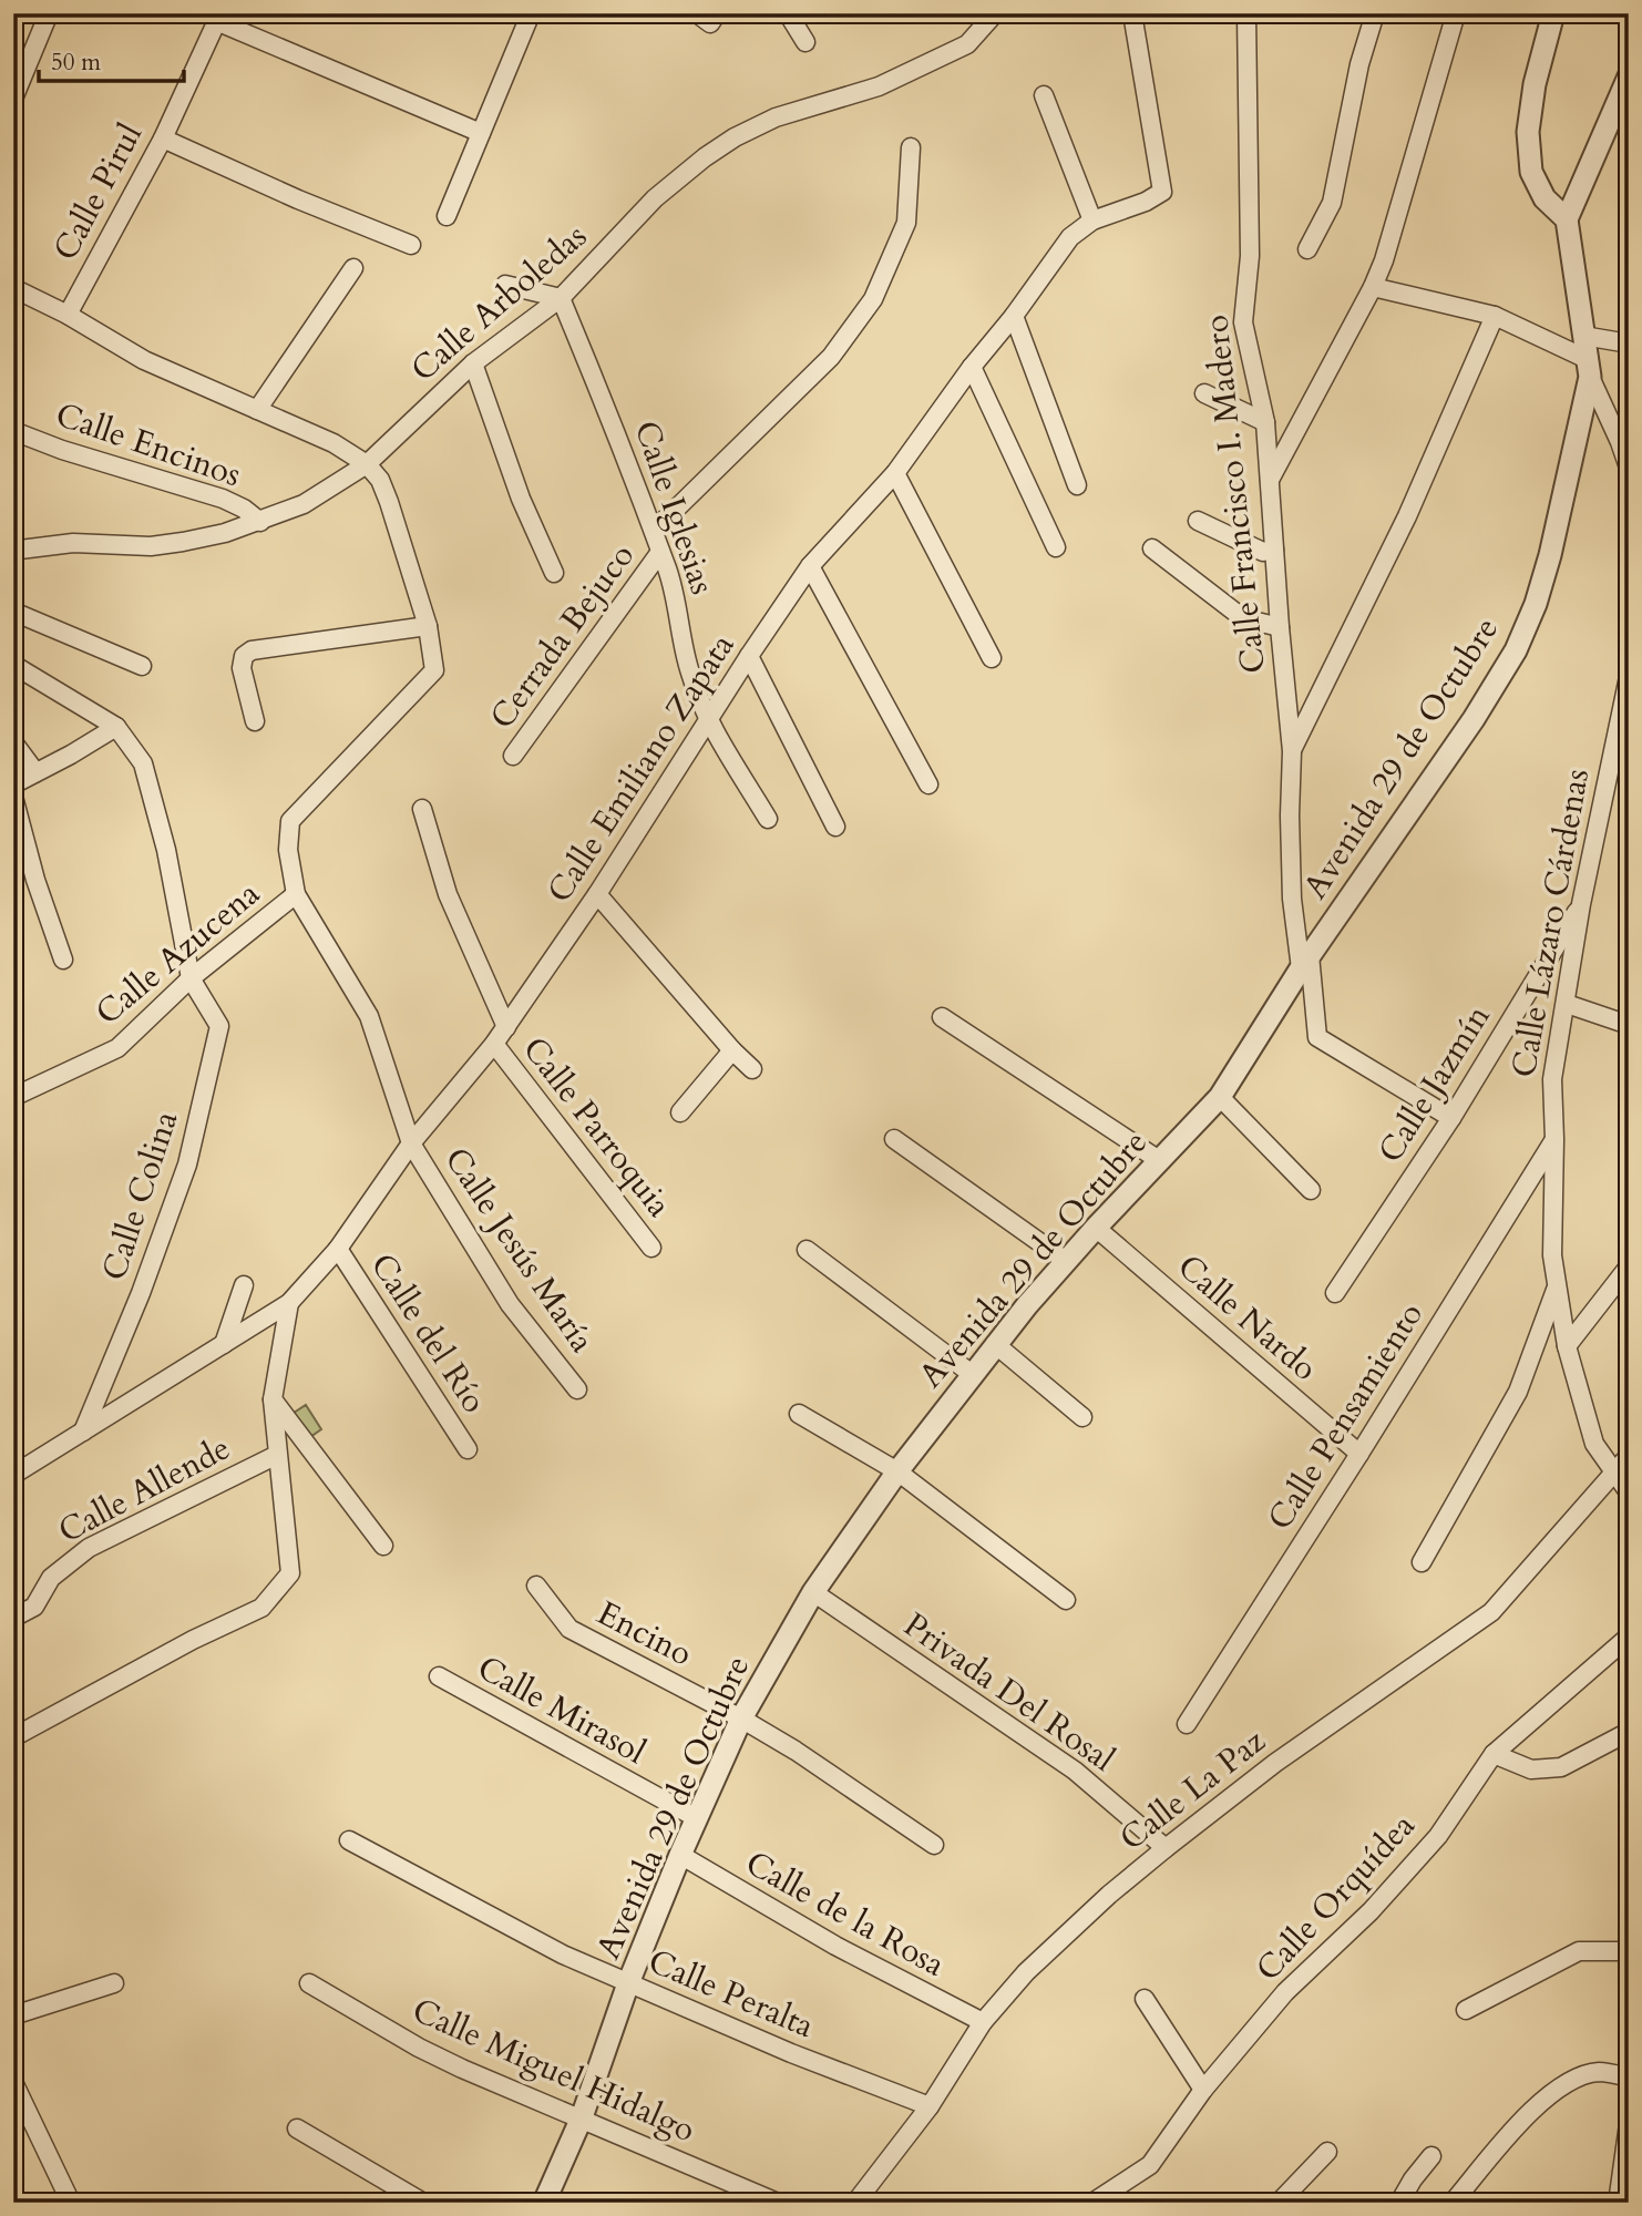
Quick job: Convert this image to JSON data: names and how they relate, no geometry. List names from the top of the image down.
{
  "streets": {
    "street": [
      "Calle Pirul",
      "Calle Arboledas",
      "Calle Encinos",
      "Calle Francisco I. Madero",
      "Calle Iglesias",
      "Cerrada Bejuco",
      "Avenida 29 de Octubre",
      "Calle Emiliano Zapata",
      "Calle Lázaro Cárdenas",
      "Calle Azucena",
      "Calle Jazmín",
      "Calle Parroquia",
      "Calle Colina",
      "Calle Jesús María",
      "Calle Nardo",
      "Calle del Río",
      "Calle Pensamiento",
      "Calle Allende",
      "Encino",
      "Privada Del Rosal",
      "Calle Mirasol",
      "Calle La Paz",
      "Calle Orquídea",
      "Calle de la Rosa",
      "Calle Peralta",
      "Calle Miguel Hidalgo"
    ]
  },
  "crossings": [
    ["Calle Pirul", "Calle Arboledas"],
    ["Calle Arboledas", "Calle Encinos"],
    ["Calle Arboledas", "Calle Iglesias"],
    ["Calle Francisco I. Madero", "Avenida 29 de Octubre"],
    ["Calle Francisco I. Madero", "Calle Jazmín"],
    ["Calle Iglesias", "Cerrada Bejuco"],
    ["Calle Iglesias", "Calle Emiliano Zapata"],
    ["Avenida 29 de Octubre", "Calle Nardo"],
    ["Avenida 29 de Octubre", "Encino"],
    ["Avenida 29 de Octubre", "Privada Del Rosal"],
    ["Avenida 29 de Octubre", "Calle Mirasol"],
    ["Avenida 29 de Octubre", "Calle de la Rosa"],
    ["Avenida 29 de Octubre", "Calle Peralta"],
    ["Avenida 29 de Octubre", "Calle Miguel Hidalgo"],
    ["Calle Emiliano Zapata", "Calle Parroquia"],
    ["Calle Emiliano Zapata", "Calle Colina"],
    ["Calle Emiliano Zapata", "Calle Jesús María"],
    ["Calle Emiliano Zapata", "Calle del Río"],
    ["Calle Lázaro Cárdenas", "Calle Jazmín"],
    ["Calle Lázaro Cárdenas", "Calle Pensamiento"],
    ["Calle Lázaro Cárdenas", "Calle La Paz"],
    ["Calle Azucena", "Calle Colina"],
    ["Calle Azucena", "Calle Jesús María"],
    ["Calle Nardo", "Calle Pensamiento"],
    ["Privada Del Rosal", "Calle La Paz"],
    ["Calle La Paz", "Calle de la Rosa"],
    ["Calle La Paz", "Calle Peralta"]
  ],
  "scale_bar": "50 m"
}
